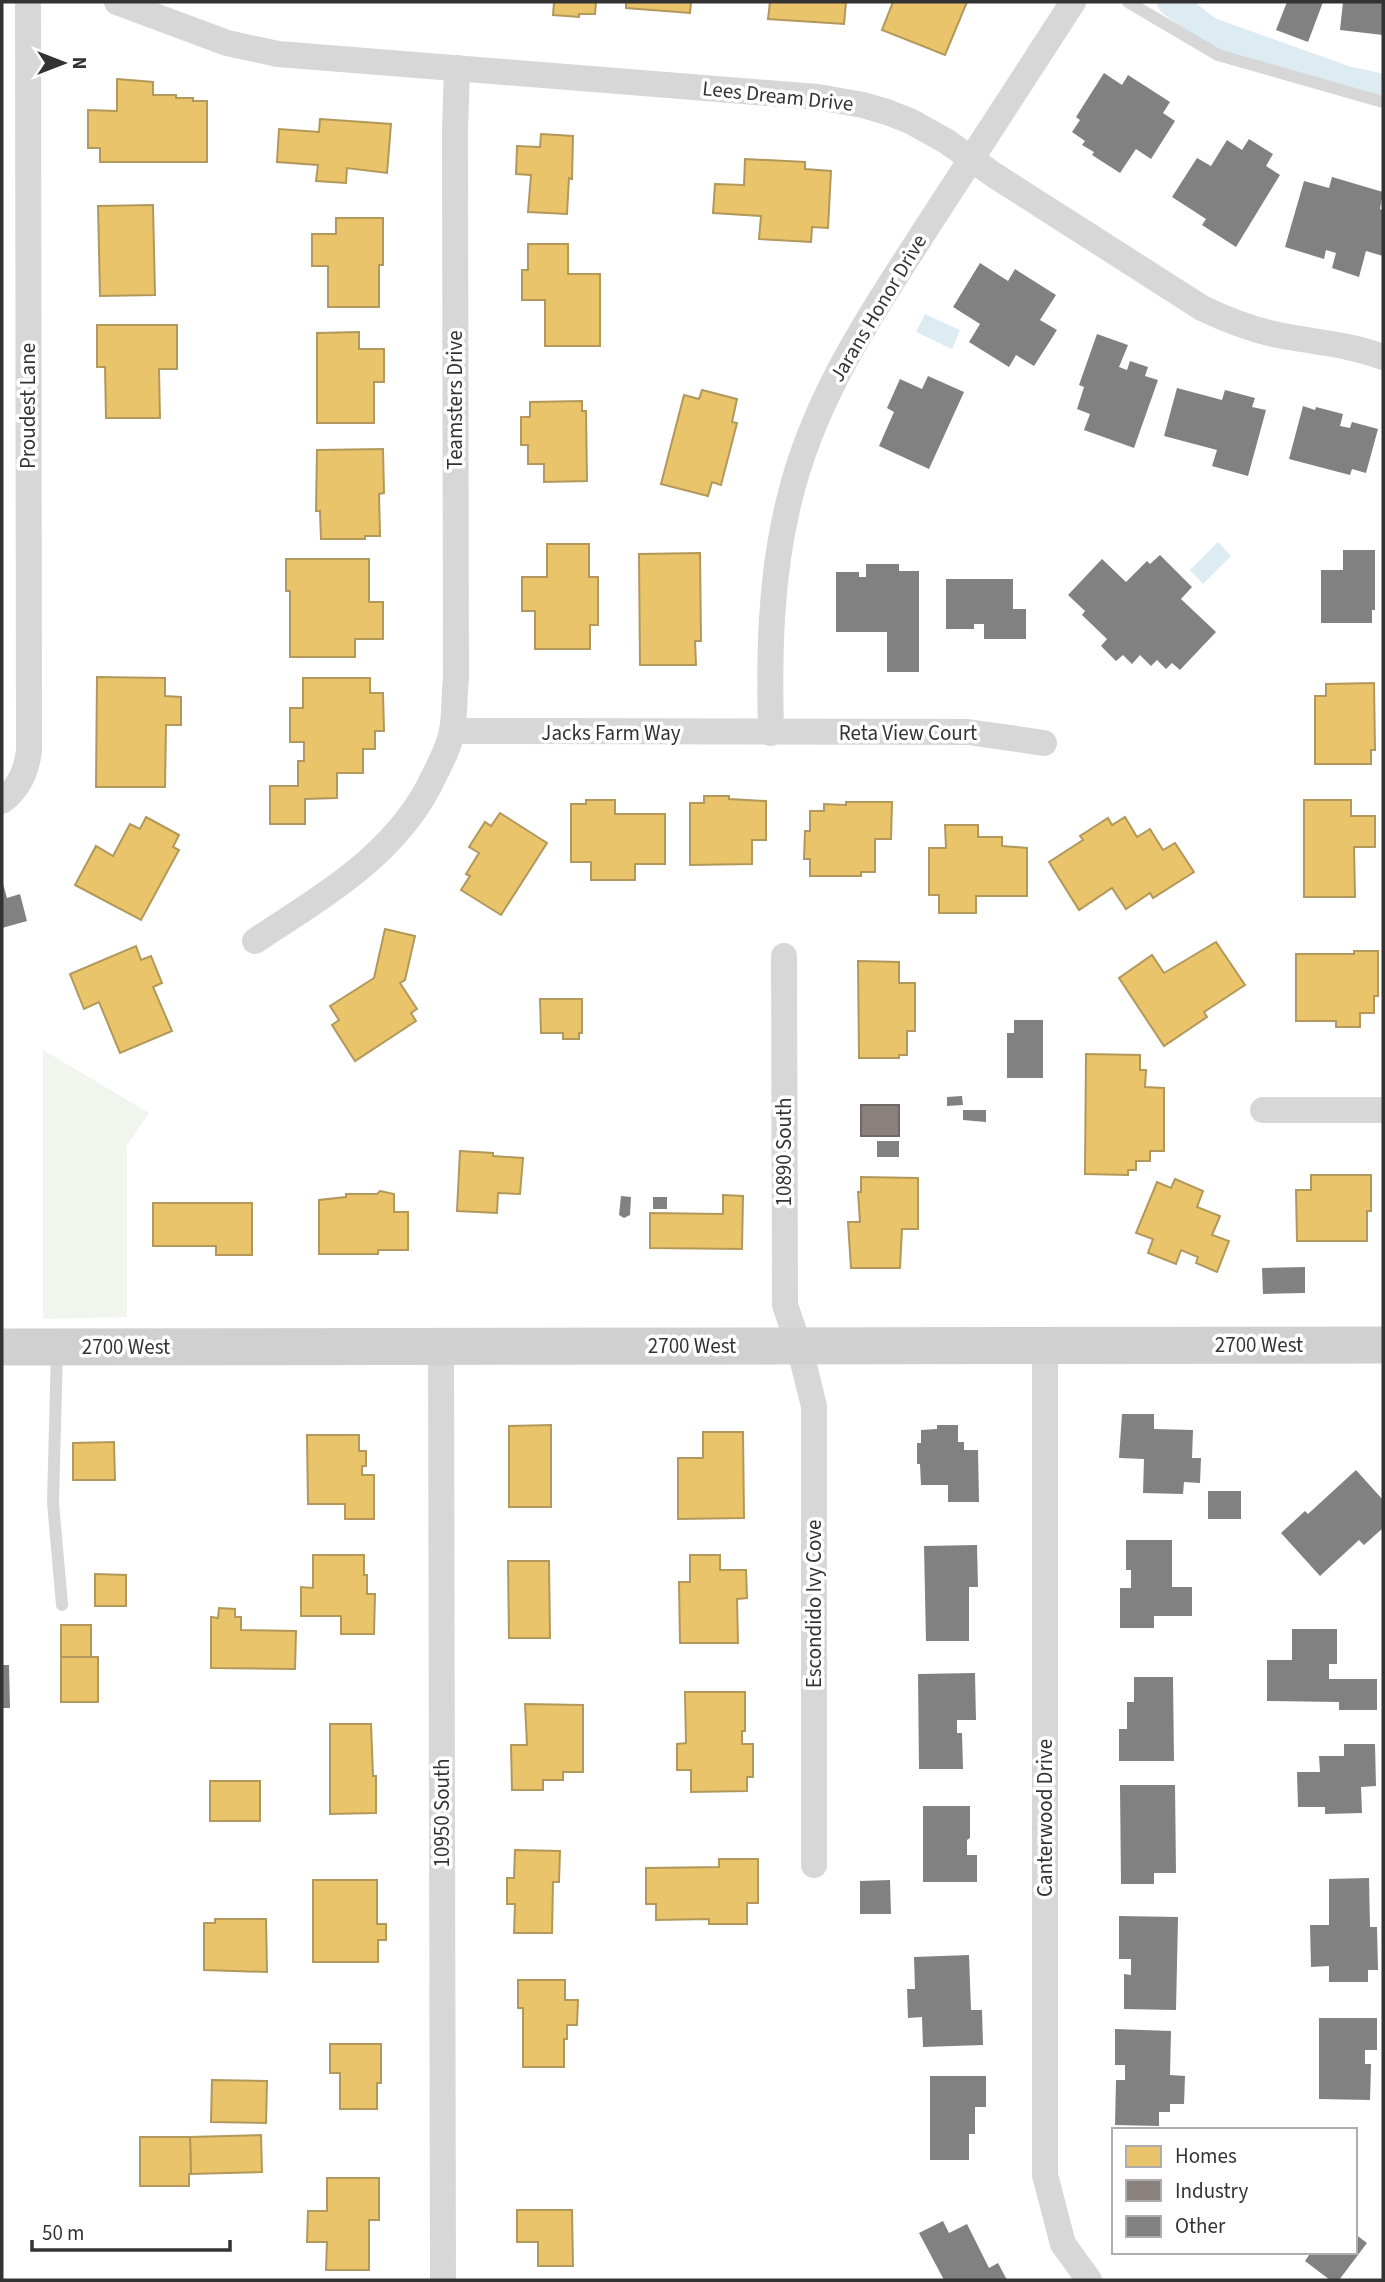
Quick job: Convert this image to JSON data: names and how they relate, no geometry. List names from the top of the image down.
{
  "streets": {
    "main road": ["2700 West"],
    "street": [
      "Lees Dream Drive",
      "Jarans Honor Drive",
      "Teamsters Drive",
      "Proudest Lane",
      "Jacks Farm Way",
      "Reta View Court",
      "10890 South",
      "Escondido Ivy Cove",
      "10950 South",
      "Canterwood Drive"
    ]
  },
  "crossings": [
    ["Lees Dream Drive", "Jarans Honor Drive"],
    ["Lees Dream Drive", "Teamsters Drive"],
    ["Jarans Honor Drive", "Jacks Farm Way"],
    ["Jarans Honor Drive", "Reta View Court"],
    ["Teamsters Drive", "Jacks Farm Way"],
    ["Jacks Farm Way", "Reta View Court"],
    ["10890 South", "2700 West"],
    ["10890 South", "Escondido Ivy Cove"],
    ["2700 West", "Escondido Ivy Cove"],
    ["2700 West", "10950 South"],
    ["2700 West", "Canterwood Drive"]
  ],
  "legend": ["Homes", "Industry", "Other"],
  "scale_bar": "50 m",
  "north": "right"
}
